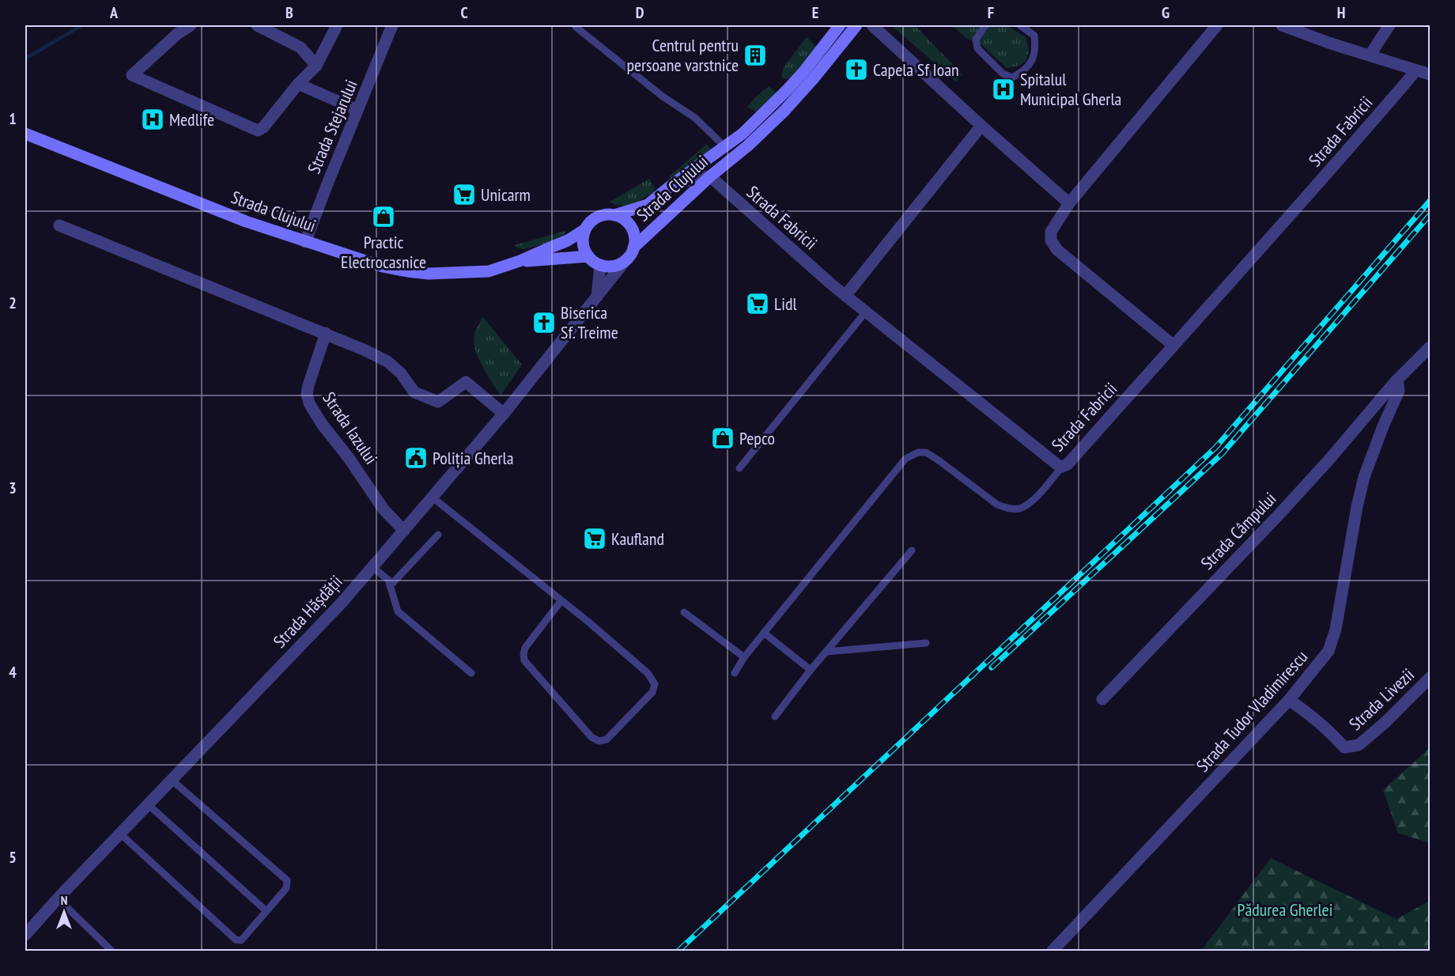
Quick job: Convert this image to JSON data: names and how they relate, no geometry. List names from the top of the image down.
{
  "streets": {
    "main road": ["Strada Clujului"],
    "street": [
      "Strada Stejarului",
      "Strada Fabricii",
      "Strada Iazului",
      "Strada Câmpului",
      "Strada Hășdății",
      "Strada Livezii",
      "Strada Tudor Vladimirescu"
    ]
  },
  "crossings": [
    ["Strada Stejarului", "Strada Clujului"],
    ["Strada Fabricii", "Strada Clujului"],
    ["Strada Clujului", "Strada Hășdății"],
    ["Strada Iazului", "Strada Hășdății"],
    ["Strada Câmpului", "Strada Tudor Vladimirescu"],
    ["Strada Livezii", "Strada Tudor Vladimirescu"]
  ],
  "parks": ["Pădurea Gherlei"],
  "places": {
    "building": ["Centrul pentru persoane varstnice"],
    "church": ["Capela Sf Ioan", "Biserica Sf. Treime"],
    "hospital": ["Spitalul Municipal Gherla", "Medlife"],
    "supermarket": ["Unicarm", "Lidl", "Kaufland"],
    "shop": ["Practic Electrocasnice", "Pepco"],
    "public building": ["Poliția Gherla"]
  },
  "north": "top",
  "grid": {
    "columns": [
      "A",
      "B",
      "C",
      "D",
      "E",
      "F",
      "G",
      "H"
    ],
    "rows": [
      "1",
      "2",
      "3",
      "4",
      "5"
    ]
  }
}
